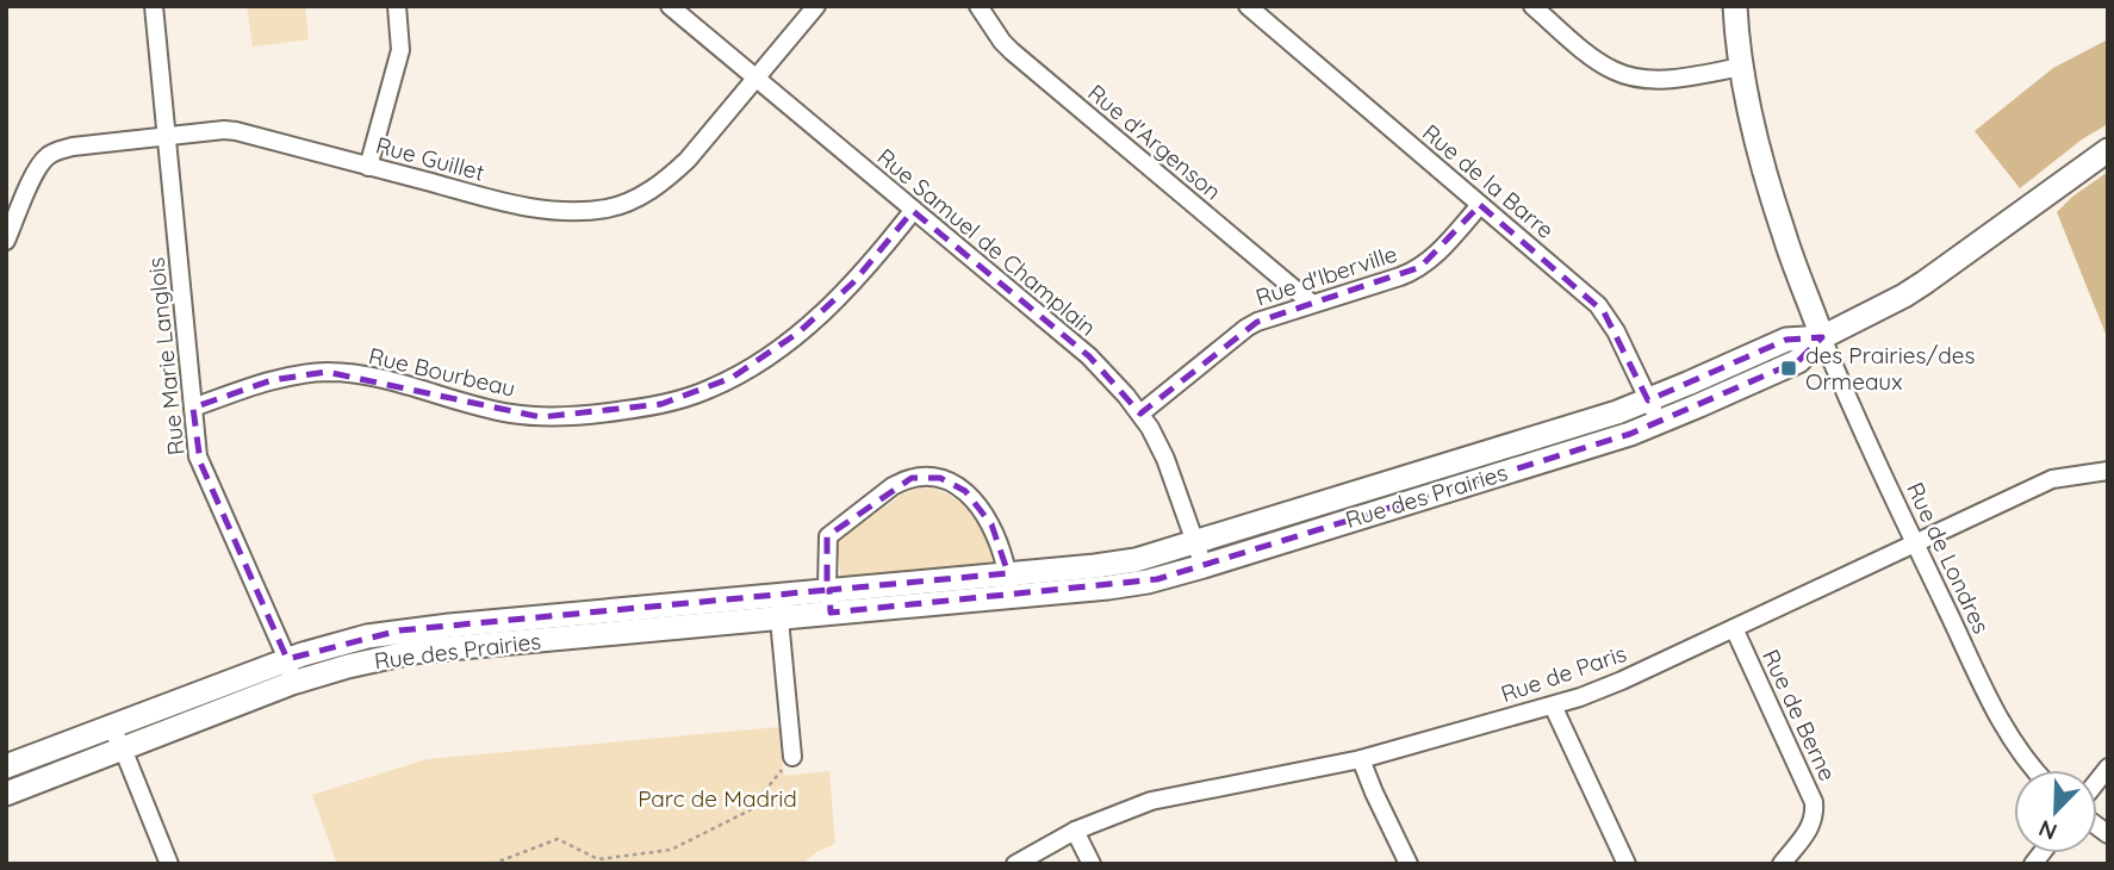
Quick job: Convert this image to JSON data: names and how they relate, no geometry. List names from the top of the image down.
{
  "streets": {
    "street": [
      "Rue d'Argenson",
      "Rue Guillet",
      "Rue de la Barre",
      "Rue Samuel de Champlain",
      "Rue d'Iberville",
      "Rue Marie Langlois",
      "Rue Bourbeau",
      "Rue des Prairies",
      "Rue de Londres",
      "Rue de Paris",
      "Rue de Berne"
    ]
  },
  "crossings": [
    ["Rue d'Argenson", "Rue d'Iberville"],
    ["Rue Guillet", "Rue Samuel de Champlain"],
    ["Rue Guillet", "Rue Marie Langlois"],
    ["Rue de la Barre", "Rue d'Iberville"],
    ["Rue de la Barre", "Rue des Prairies"],
    ["Rue Samuel de Champlain", "Rue d'Iberville"],
    ["Rue Samuel de Champlain", "Rue Bourbeau"],
    ["Rue Samuel de Champlain", "Rue des Prairies"],
    ["Rue Marie Langlois", "Rue Bourbeau"],
    ["Rue Marie Langlois", "Rue des Prairies"],
    ["Rue des Prairies", "Rue de Londres"],
    ["Rue de Londres", "Rue de Paris"],
    ["Rue de Paris", "Rue de Berne"]
  ],
  "parks": ["Parc de Madrid"],
  "places": {
    "transit": ["des Prairies/des Ormeaux"]
  },
  "north": "bottom left"
}
